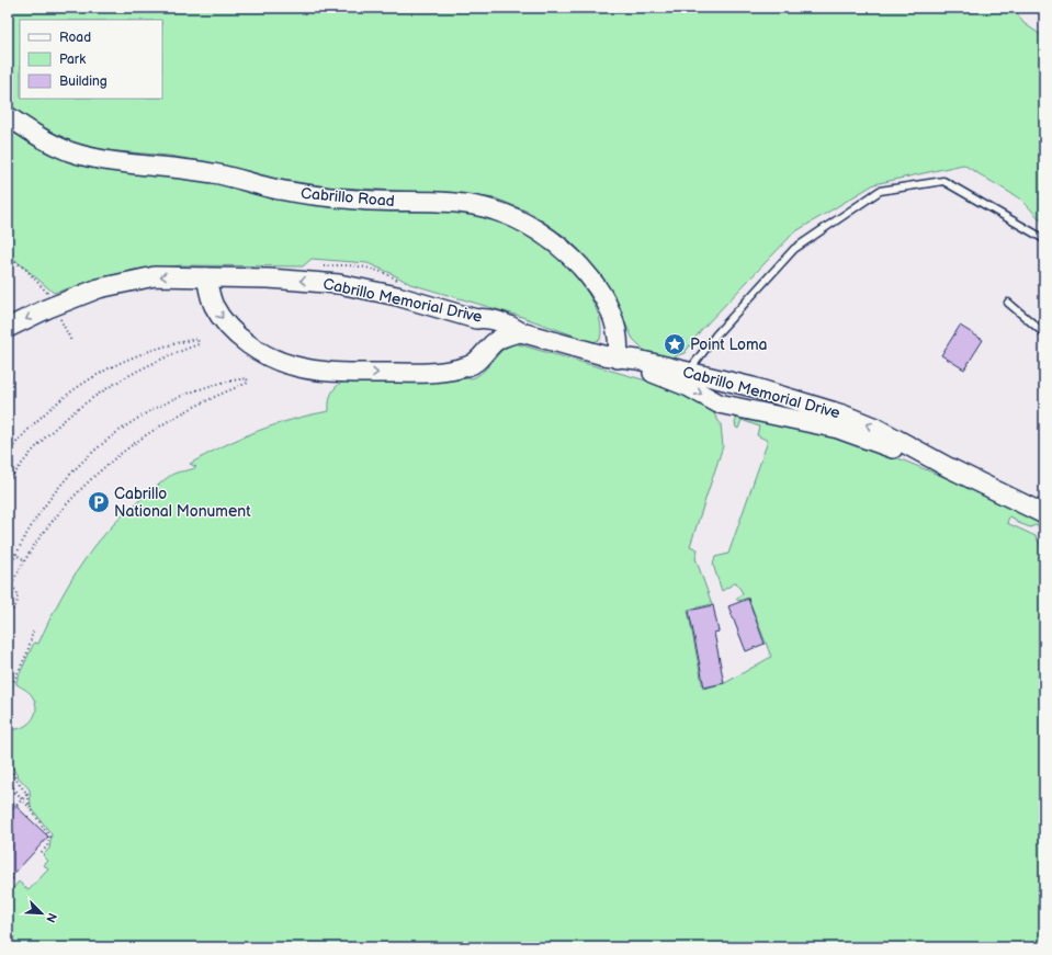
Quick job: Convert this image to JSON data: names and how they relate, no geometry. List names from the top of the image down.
{
  "streets": {
    "street": ["Cabrillo Road", "Cabrillo Memorial Drive"]
  },
  "crossings": [
    ["Cabrillo Road", "Cabrillo Memorial Drive"]
  ],
  "places": {
    "place": ["Point Loma"],
    "parking": ["Cabrillo National Monument"]
  },
  "legend": ["Road", "Park", "Building"],
  "north": "bottom right"
}
